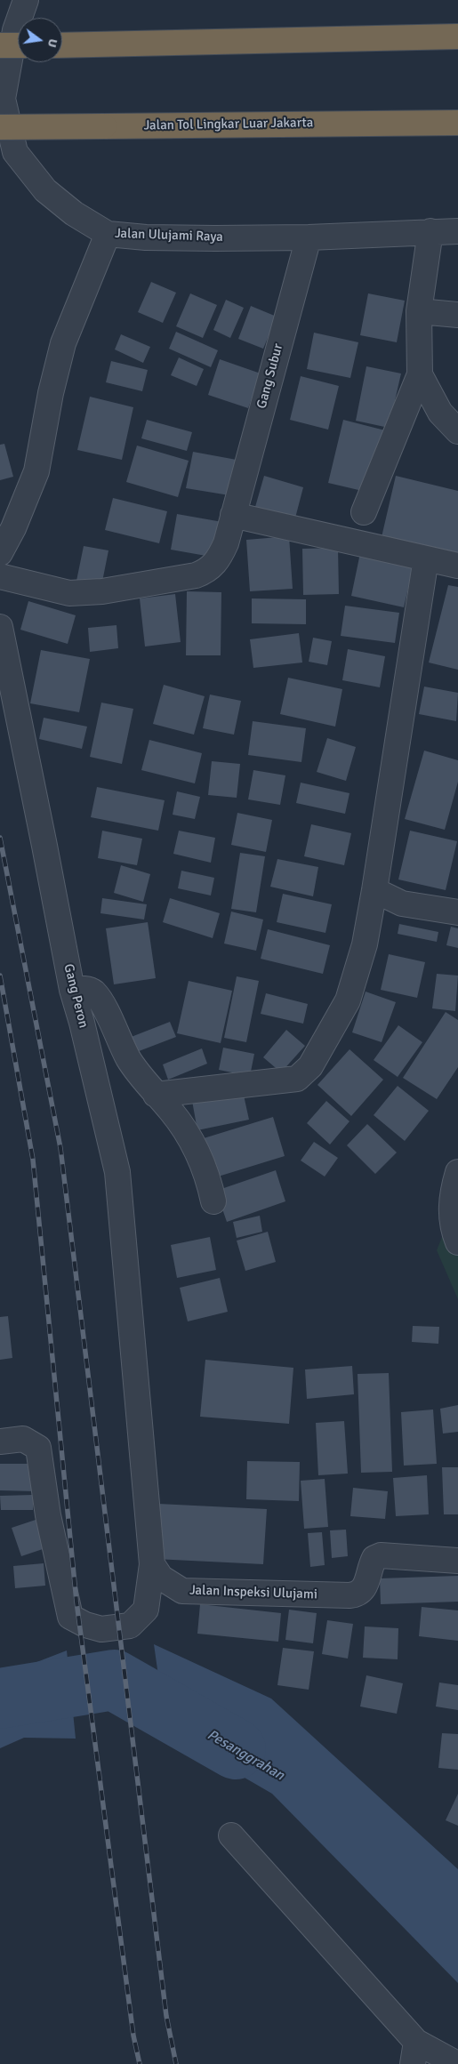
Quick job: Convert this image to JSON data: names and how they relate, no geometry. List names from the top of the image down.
{
  "streets": {
    "highway": ["Jalan Tol Lingkar Luar Jakarta"],
    "street": [
      "Jalan Ulujami Raya",
      "Gang Subur",
      "Gang Peron",
      "Jalan Inspeksi Ulujami"
    ]
  },
  "crossings": [
    ["Jalan Ulujami Raya", "Gang Subur"],
    ["Gang Peron", "Jalan Inspeksi Ulujami"]
  ],
  "water": ["Pesanggrahan"],
  "north": "right"
}
